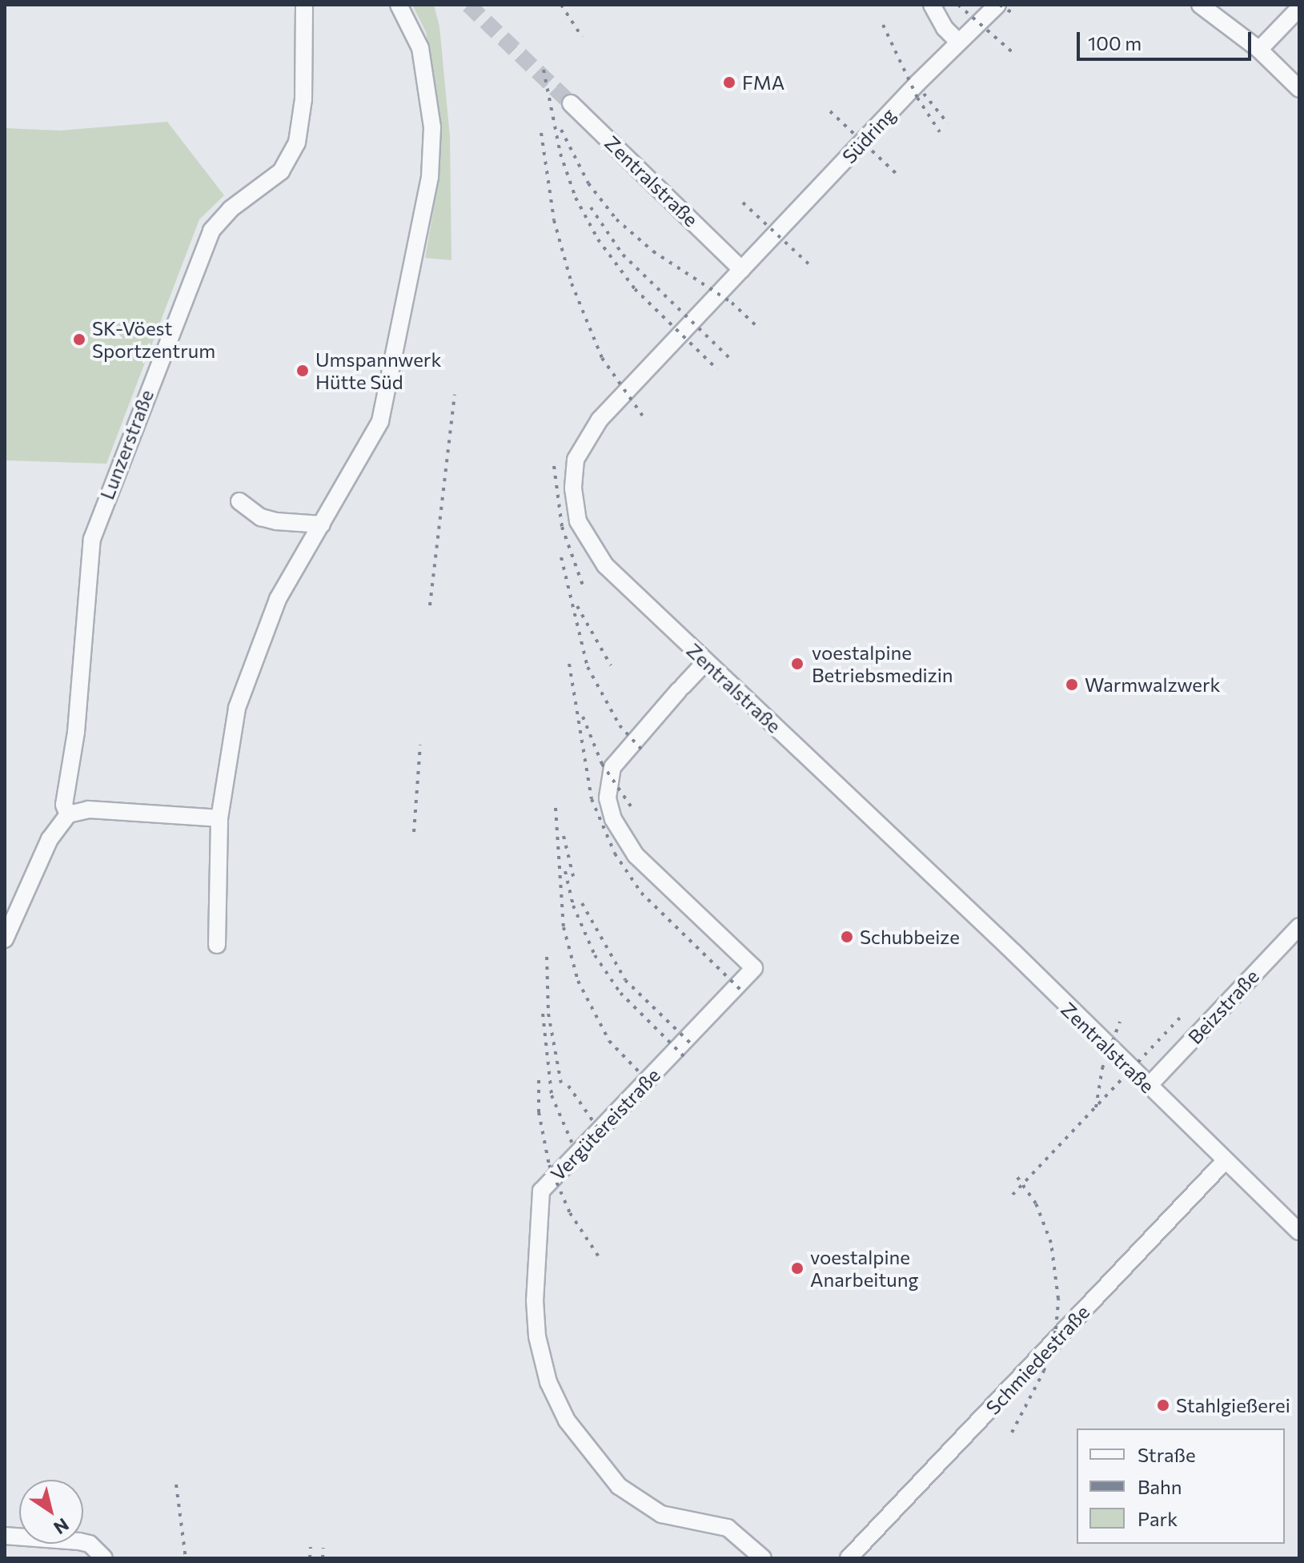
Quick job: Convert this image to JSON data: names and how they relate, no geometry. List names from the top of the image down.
{
  "streets": {
    "street": [
      "Südring",
      "Zentralstraße",
      "Lunzerstraße",
      "Beizstraße",
      "Vergütereistraße",
      "Schmiedestraße"
    ]
  },
  "crossings": [
    ["Südring", "Zentralstraße"],
    ["Zentralstraße", "Beizstraße"],
    ["Zentralstraße", "Vergütereistraße"],
    ["Zentralstraße", "Schmiedestraße"]
  ],
  "places": [
    "FMA",
    "SK-Vöest Sportzentrum",
    "Umspannwerk Hütte Süd",
    "voestalpine Betriebsmedizin",
    "Warmwalzwerk",
    "Schubbeize",
    "voestalpine Anarbeitung",
    "Stahlgießerei"
  ],
  "legend": ["Straße", "Bahn", "Park"],
  "scale_bar": "100 m",
  "north": "bottom right"
}
